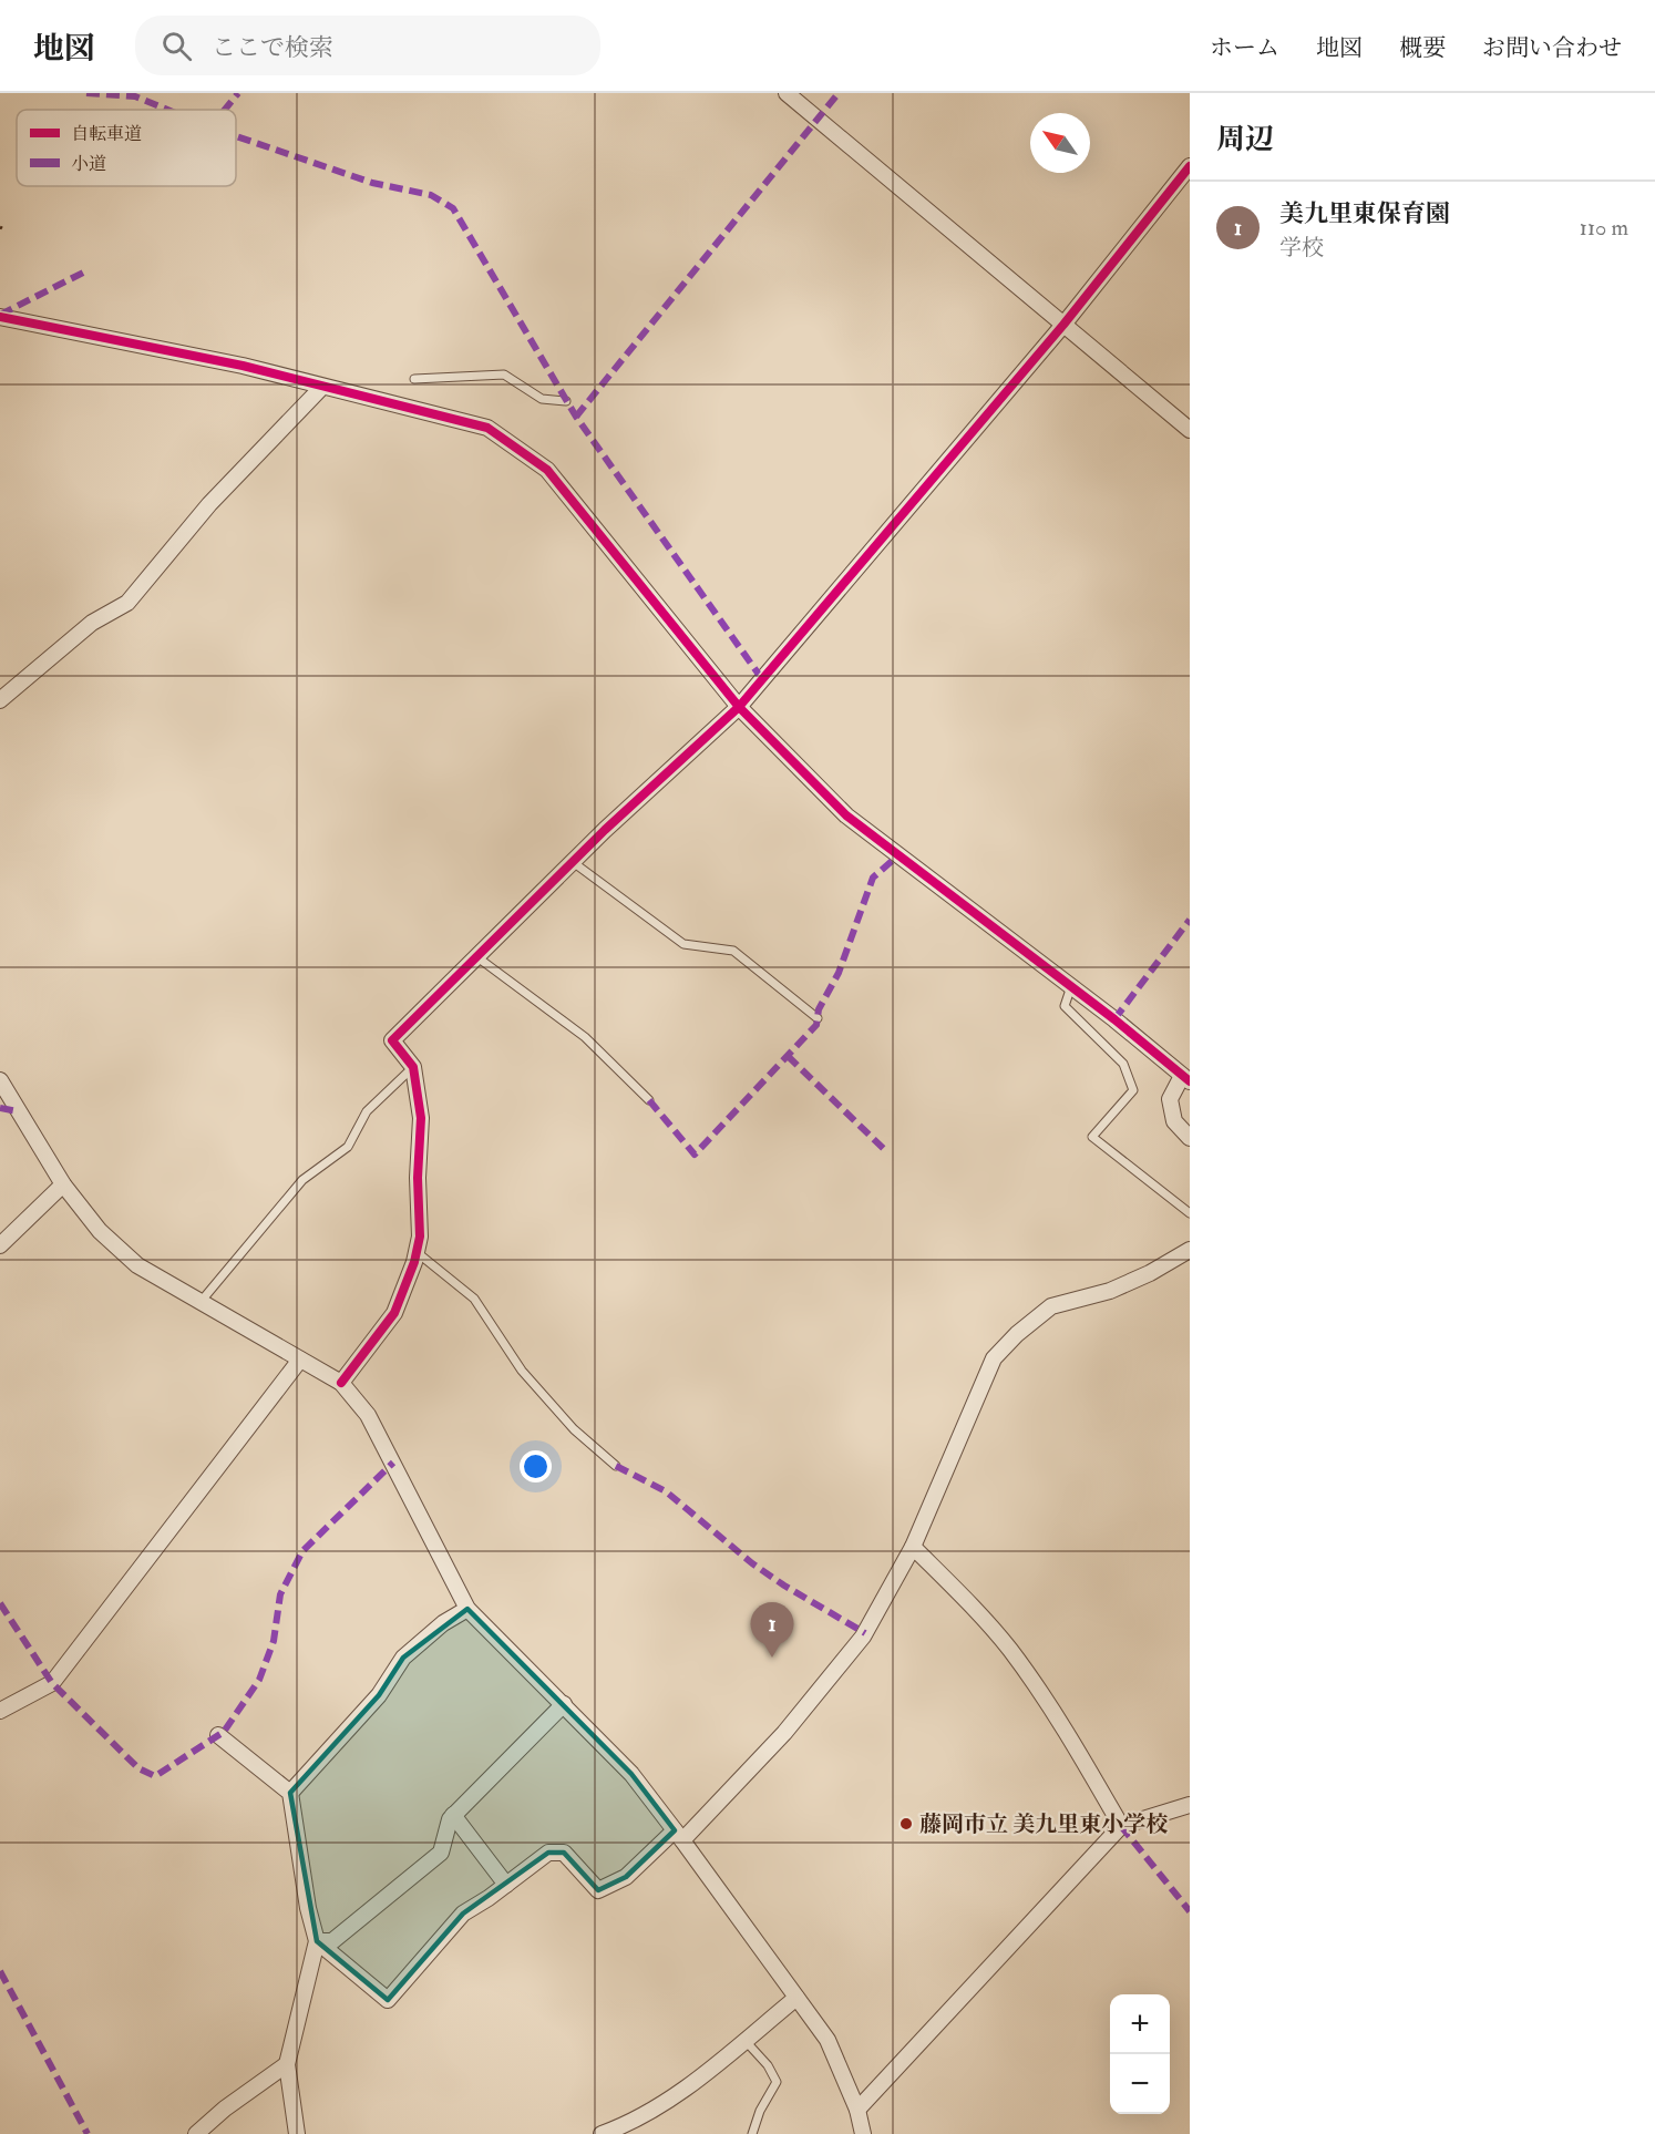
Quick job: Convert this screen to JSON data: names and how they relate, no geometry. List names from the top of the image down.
{
  "places": ["藤岡市立 美九里東小学校"],
  "legend": ["自転車道", "小道"],
  "north": "top left",
  "page": {
    "header": "地図",
    "search": "ここで検索",
    "nav": [
      "ホーム",
      "地図",
      "概要",
      "お問い合わせ"
    ],
    "heading": "周辺",
    "list": [
      {
        "mark": "1",
        "name": "美九里東保育園",
        "note": "学校",
        "value": "110 m"
      }
    ],
    "pins": "1",
    "map_buttons": ["+", "−"]
  }
}
